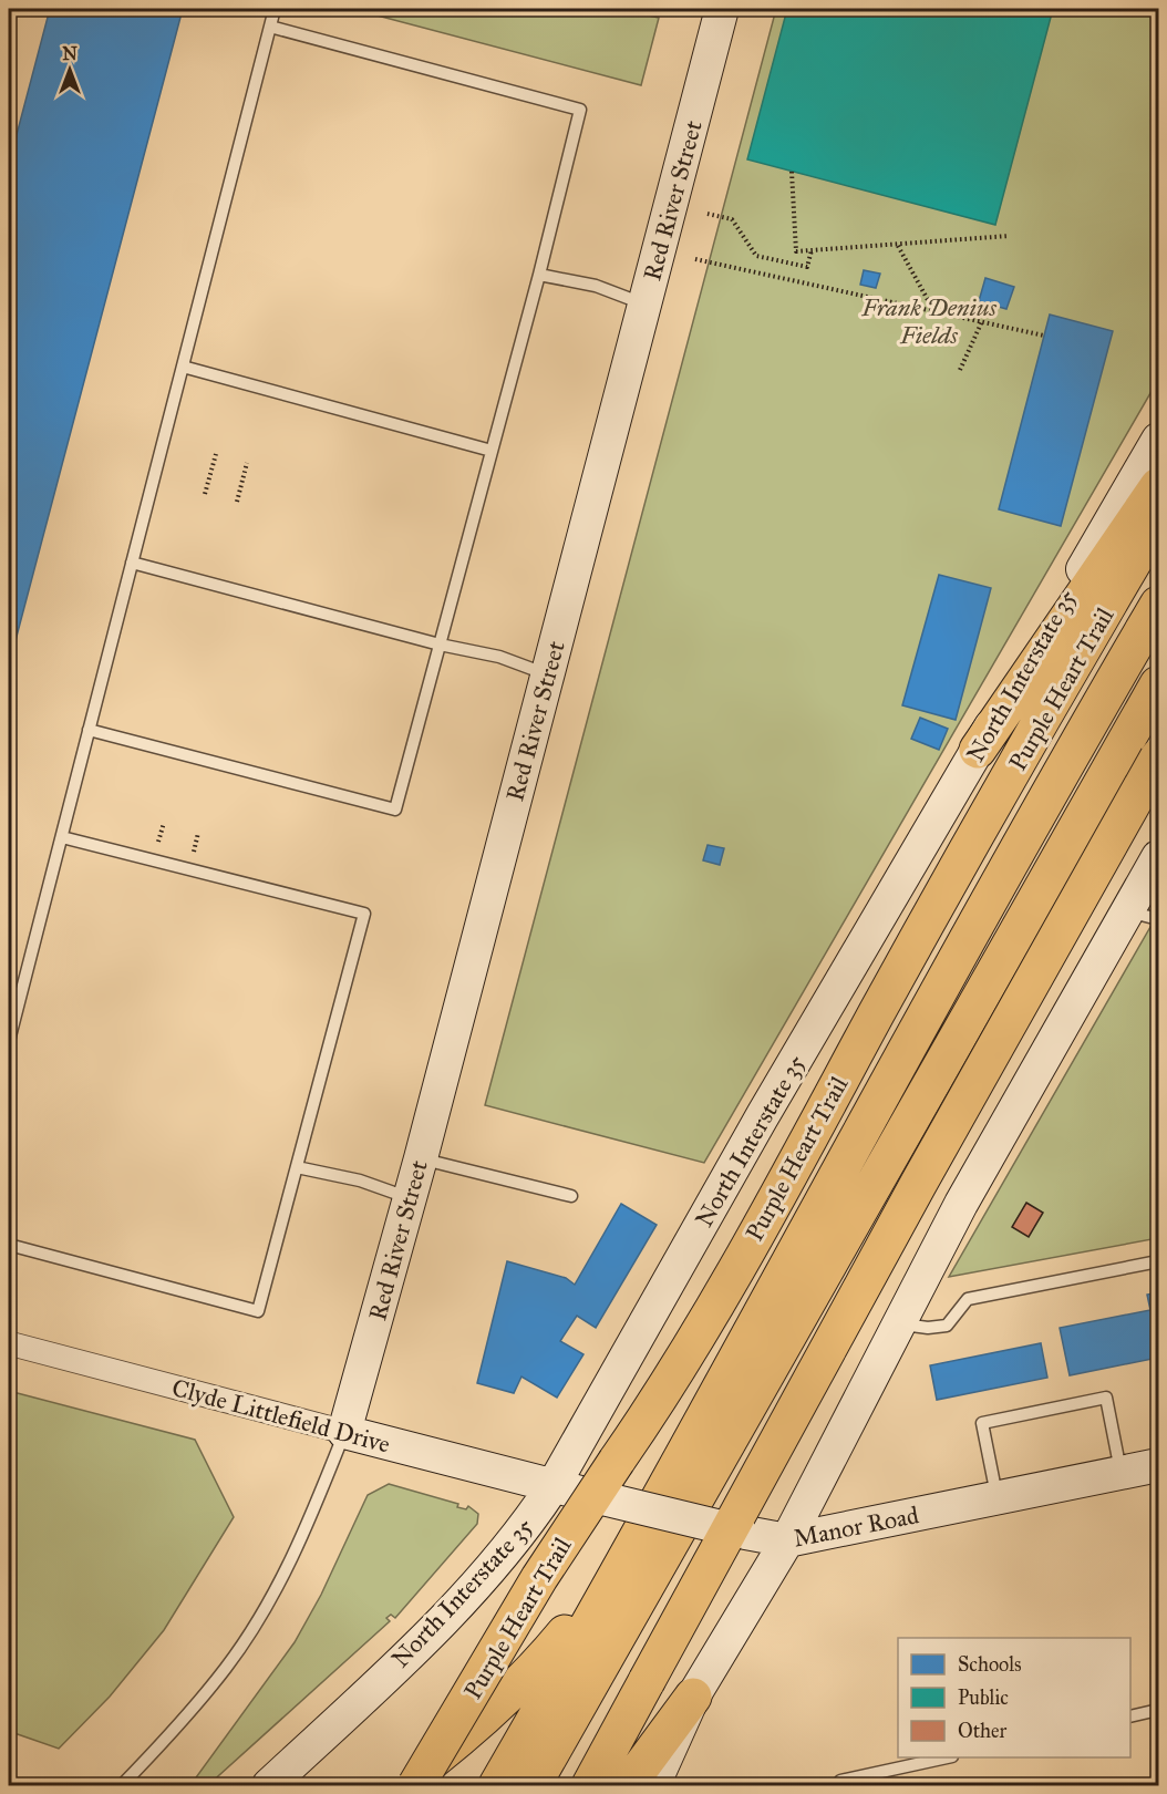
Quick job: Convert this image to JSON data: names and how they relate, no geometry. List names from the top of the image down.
{
  "streets": {
    "highway": ["Purple Heart Trail"],
    "main road": [
      "Red River Street",
      "North Interstate 35",
      "Clyde Littlefield Drive",
      "Manor Road"
    ]
  },
  "crossings": [
    ["Red River Street", "Clyde Littlefield Drive"],
    ["North Interstate 35", "Clyde Littlefield Drive"],
    ["North Interstate 35", "Manor Road"],
    ["Clyde Littlefield Drive", "Manor Road"]
  ],
  "parks": ["Frank Denius Fields"],
  "legend": ["Schools", "Public", "Other"],
  "north": "top"
}
